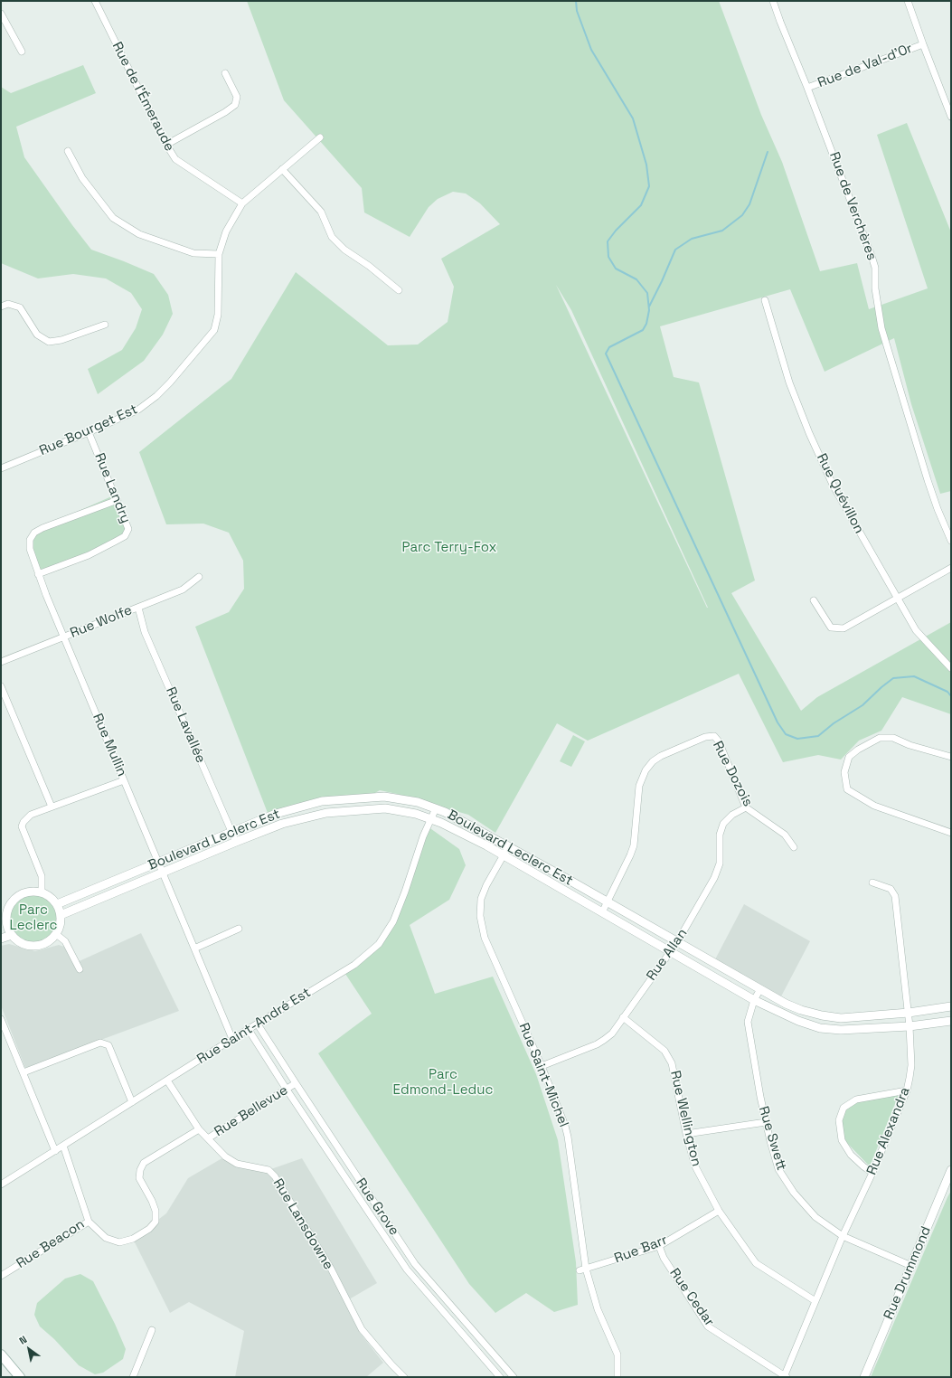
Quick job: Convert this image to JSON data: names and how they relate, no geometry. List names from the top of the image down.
{
  "streets": {
    "street": [
      "Rue de Val-d'Or",
      "Rue de l'Émeraude",
      "Rue de Verchères",
      "Rue Bourget Est",
      "Rue Landry",
      "Rue Quévillon",
      "Rue Wolfe",
      "Rue Lavallée",
      "Rue Mullin",
      "Rue Dozois",
      "Boulevard Leclerc Est",
      "Rue Allan",
      "Rue Saint-André Est",
      "Rue Saint-Michel",
      "Rue Bellevue",
      "Rue Wellington",
      "Rue Alexandra",
      "Rue Swett",
      "Rue Grove",
      "Rue Lansdowne",
      "Rue Beacon",
      "Rue Barr",
      "Rue Drummond",
      "Rue Cedar"
    ]
  },
  "crossings": [
    ["Rue de Val-d'Or", "Rue de Verchères"],
    ["Rue de l'Émeraude", "Rue Bourget Est"],
    ["Rue Bourget Est", "Rue Landry"],
    ["Rue Landry", "Rue Mullin"],
    ["Rue Wolfe", "Rue Lavallée"],
    ["Rue Wolfe", "Rue Mullin"],
    ["Rue Lavallée", "Boulevard Leclerc Est"],
    ["Rue Mullin", "Boulevard Leclerc Est"],
    ["Rue Mullin", "Rue Saint-André Est"],
    ["Rue Dozois", "Boulevard Leclerc Est"],
    ["Rue Dozois", "Rue Allan"],
    ["Boulevard Leclerc Est", "Rue Allan"],
    ["Boulevard Leclerc Est", "Rue Saint-André Est"],
    ["Boulevard Leclerc Est", "Rue Saint-Michel"],
    ["Boulevard Leclerc Est", "Rue Alexandra"],
    ["Boulevard Leclerc Est", "Rue Swett"],
    ["Rue Allan", "Rue Saint-Michel"],
    ["Rue Allan", "Rue Wellington"],
    ["Rue Saint-André Est", "Rue Grove"],
    ["Rue Saint-André Est", "Rue Lansdowne"],
    ["Rue Saint-André Est", "Rue Beacon"],
    ["Rue Saint-Michel", "Rue Barr"],
    ["Rue Bellevue", "Rue Grove"],
    ["Rue Bellevue", "Rue Lansdowne"],
    ["Rue Bellevue", "Rue Beacon"],
    ["Rue Wellington", "Rue Alexandra"],
    ["Rue Wellington", "Rue Barr"],
    ["Rue Alexandra", "Rue Swett"],
    ["Rue Alexandra", "Rue Cedar"],
    ["Rue Swett", "Rue Drummond"],
    ["Rue Barr", "Rue Cedar"]
  ],
  "parks": ["Parc Terry-Fox", "Parc Leclerc", "Parc Edmond-Leduc"],
  "north": "top left"
}
